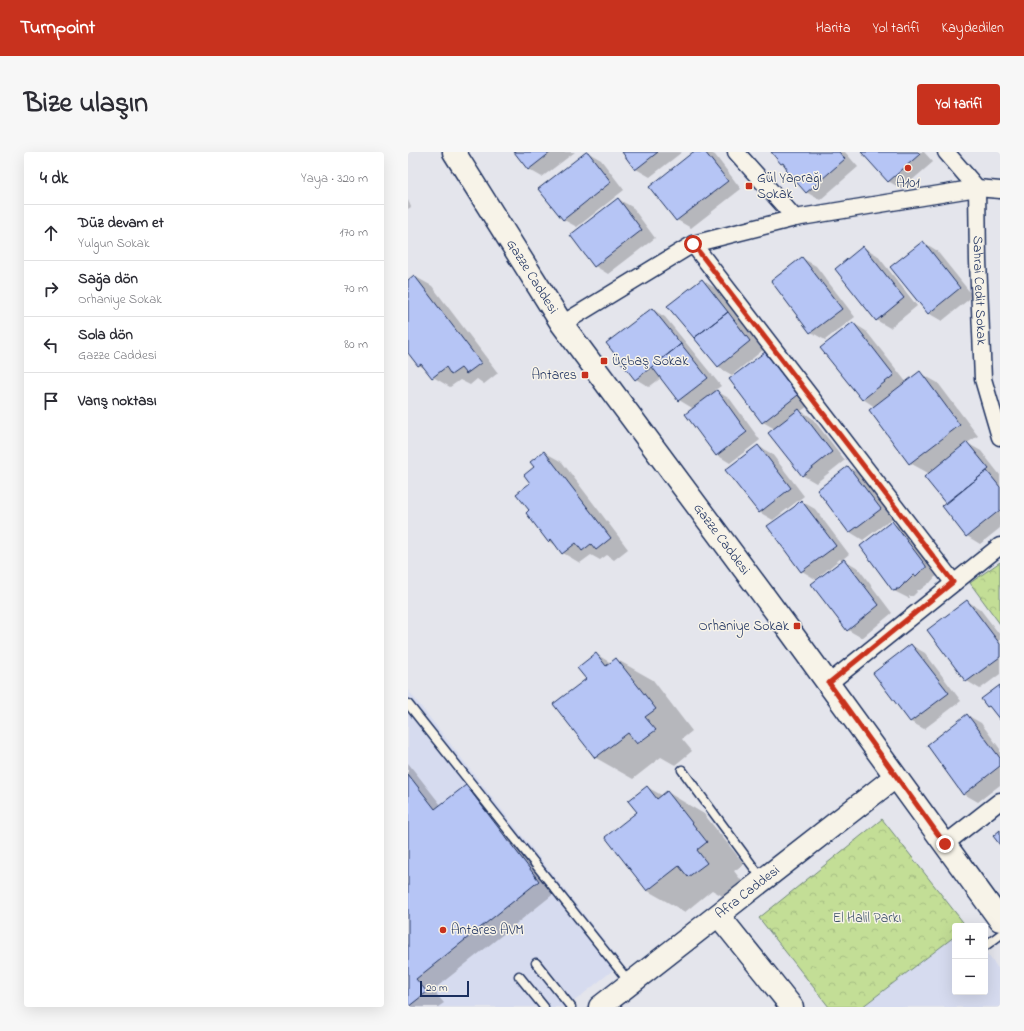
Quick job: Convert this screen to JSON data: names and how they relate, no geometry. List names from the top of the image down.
{
  "streets": {
    "main road": ["Gazze Caddesi", "Afra Caddesi"],
    "street": ["Sahrai Cedit Sokak"]
  },
  "crossings": [
    ["Gazze Caddesi", "Afra Caddesi"]
  ],
  "parks": ["El Halil Parkı"],
  "places": {
    "other": ["A101", "Antares AVM"],
    "transit": [
      "Gül Yaprağı Sokak",
      "Üçbaş Sokak",
      "Antares",
      "Orhaniye Sokak"
    ]
  },
  "scale_bar": "20 m",
  "page": {
    "header": "Turnpoint",
    "nav": ["Harita", "Yol tarifi", "Kaydedilen"],
    "title": "Bize ulaşın",
    "buttons": "Yol tarifi",
    "heading": ["4 dk", "Yaya · 320 m"],
    "list": [
      ["Düz devam et", "Yulgun Sokak", "170 m"],
      ["Sağa dön", "Orhaniye Sokak", "70 m"],
      ["Sola dön", "Gazze Caddesi", "80 m"],
      "Varış noktası"
    ],
    "map_buttons": ["+", "−"],
    "scale": "20 m"
  }
}
